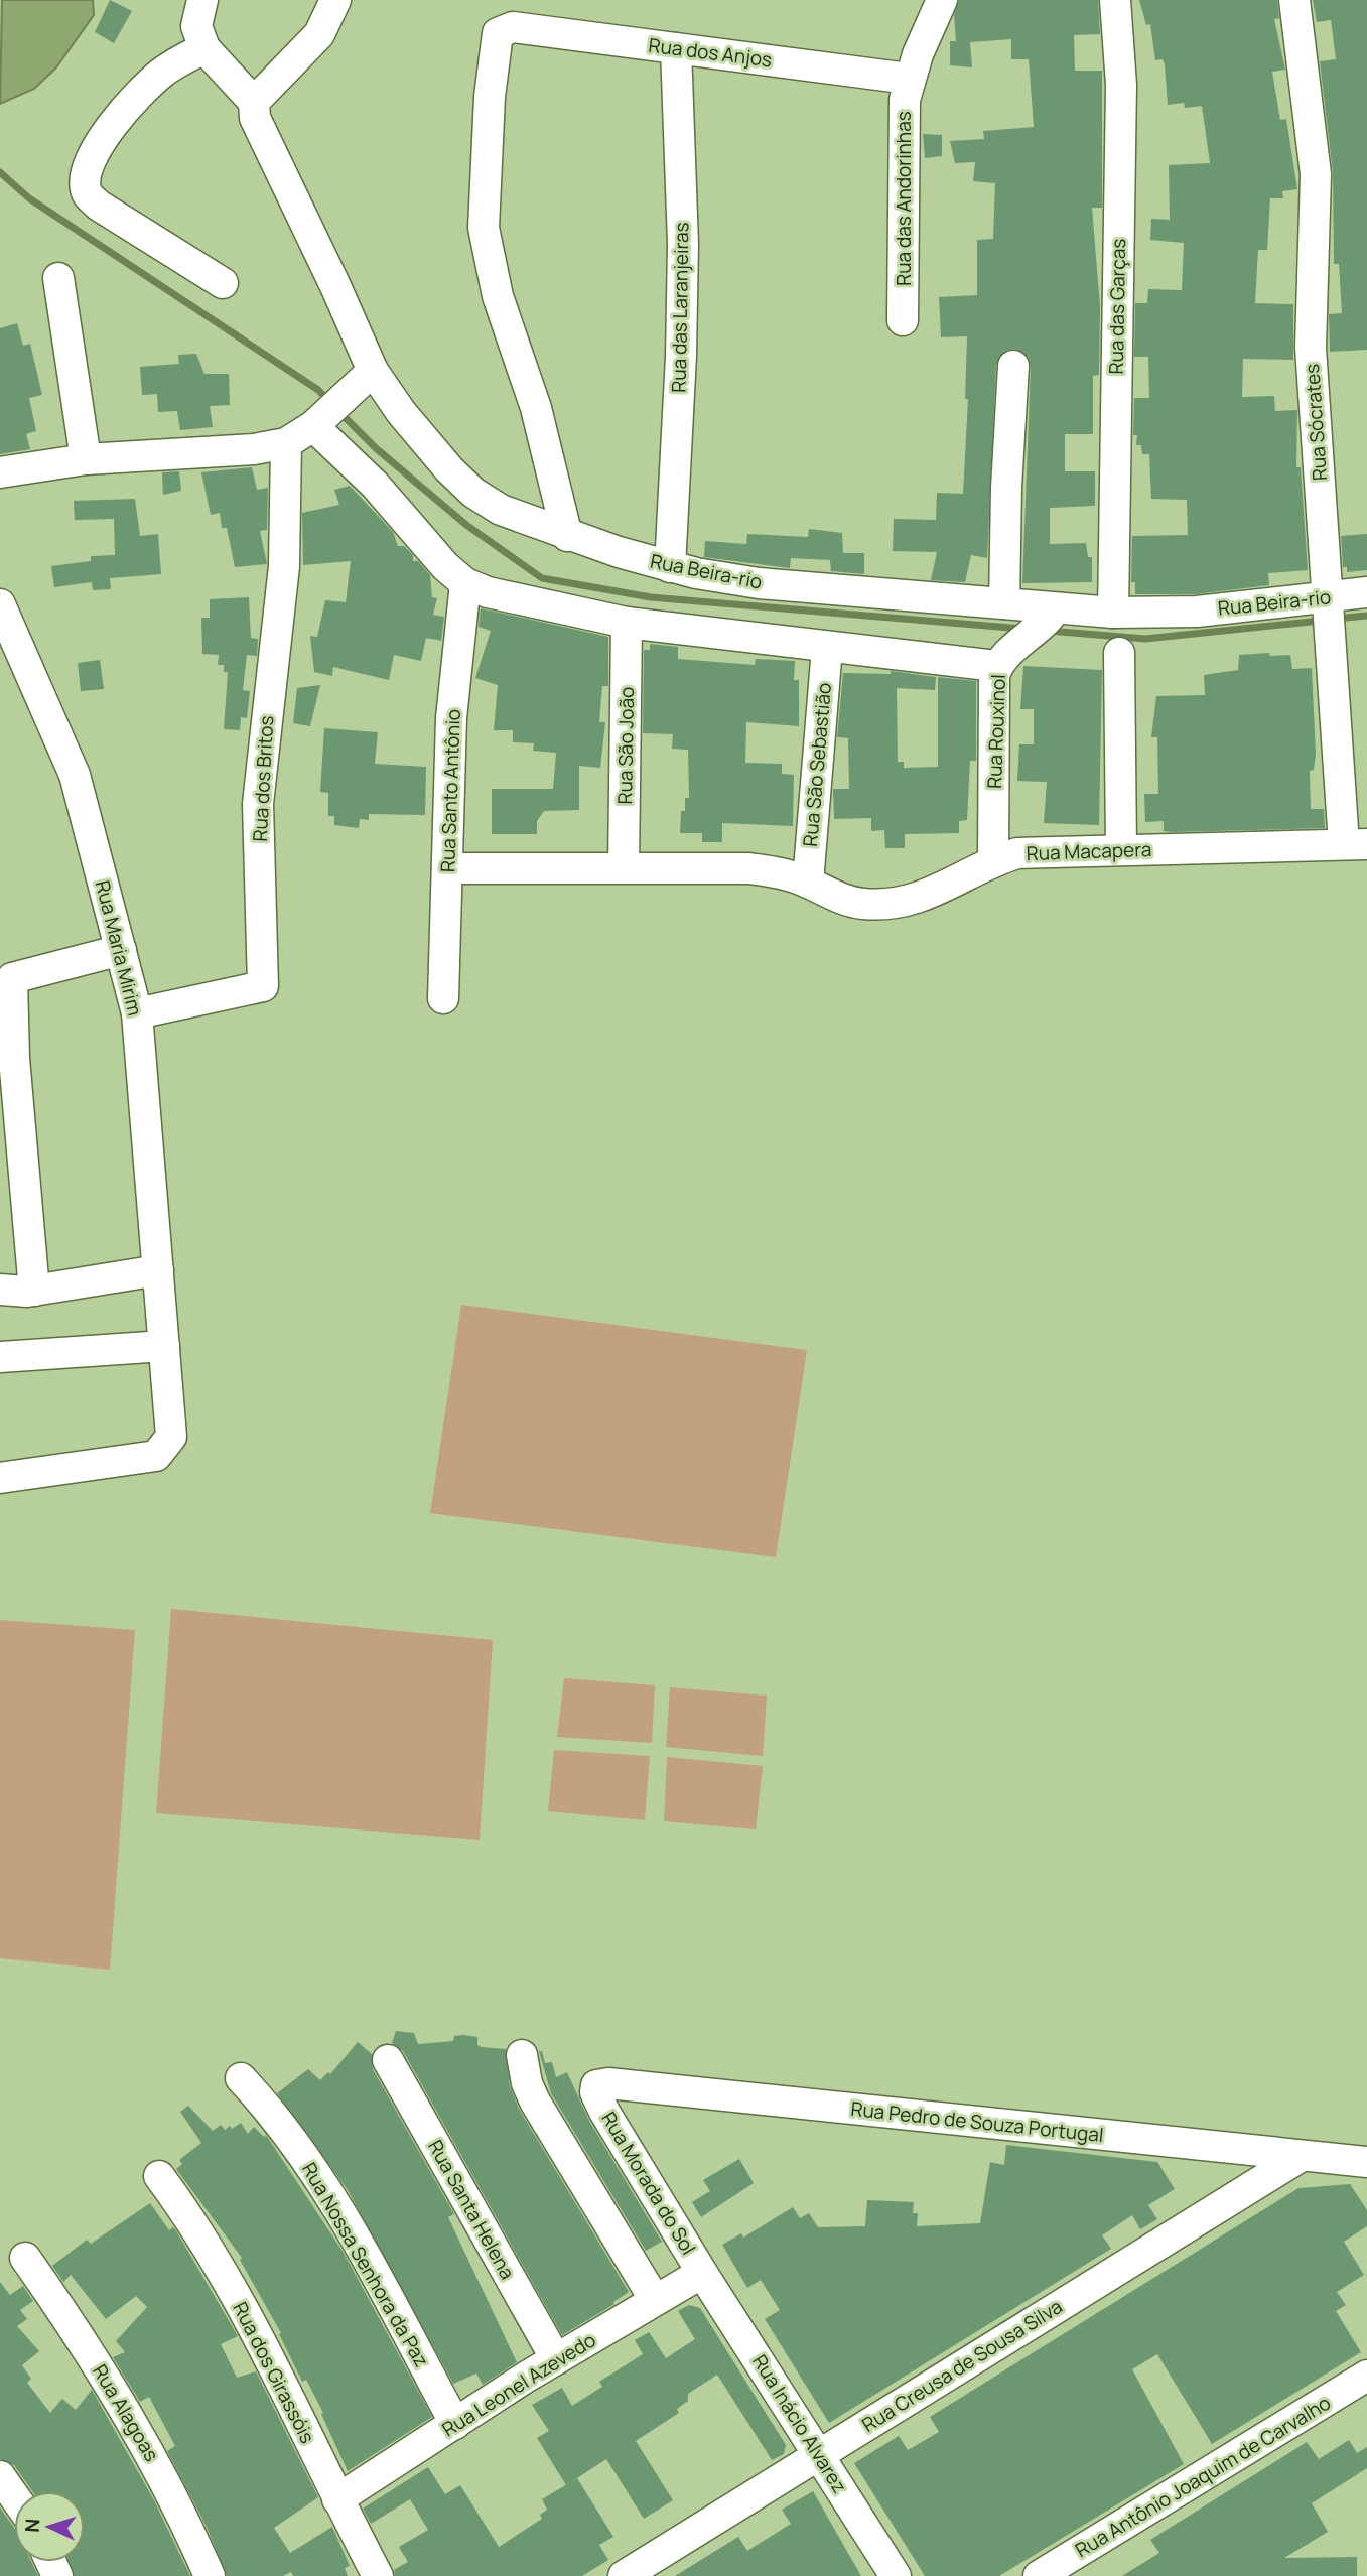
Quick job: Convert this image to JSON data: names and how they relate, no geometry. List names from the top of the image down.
{
  "streets": {
    "street": [
      "Rua dos Anjos",
      "Rua das Andorinhas",
      "Rua das Garças",
      "Rua das Laranjeiras",
      "Rua Sócrates",
      "Rua Beira-rio",
      "Rua Rouxinol",
      "Rua São João",
      "Rua São Sebastião",
      "Rua dos Britos",
      "Rua Santo Antônio",
      "Rua Macapera",
      "Rua Maria Mirim",
      "Rua Pedro de Souza Portugal",
      "Rua Morada do Sol",
      "Rua Santa Helena",
      "Rua Nossa Senhora da Paz",
      "Rua Creusa de Sousa Silva",
      "Rua dos Girassóis",
      "Rua Leonel Azevedo",
      "Rua Alagoas",
      "Rua Inácio Alvarez",
      "Rua Antônio Joaquim de Carvalho"
    ]
  },
  "crossings": [
    ["Rua dos Anjos", "Rua das Andorinhas"],
    ["Rua dos Anjos", "Rua das Laranjeiras"],
    ["Rua dos Anjos", "Rua Beira-rio"],
    ["Rua das Garças", "Rua Beira-rio"],
    ["Rua das Laranjeiras", "Rua Beira-rio"],
    ["Rua Sócrates", "Rua Beira-rio"],
    ["Rua Sócrates", "Rua Macapera"],
    ["Rua Rouxinol", "Rua Macapera"],
    ["Rua São João", "Rua Macapera"],
    ["Rua São Sebastião", "Rua Macapera"],
    ["Rua dos Britos", "Rua Maria Mirim"],
    ["Rua Santo Antônio", "Rua Macapera"],
    ["Rua Pedro de Souza Portugal", "Rua Morada do Sol"],
    ["Rua Pedro de Souza Portugal", "Rua Creusa de Sousa Silva"],
    ["Rua Morada do Sol", "Rua Leonel Azevedo"],
    ["Rua Morada do Sol", "Rua Inácio Alvarez"],
    ["Rua Santa Helena", "Rua Leonel Azevedo"],
    ["Rua Nossa Senhora da Paz", "Rua Leonel Azevedo"],
    ["Rua Creusa de Sousa Silva", "Rua Inácio Alvarez"],
    ["Rua dos Girassóis", "Rua Leonel Azevedo"],
    ["Rua Leonel Azevedo", "Rua Inácio Alvarez"]
  ],
  "north": "left"
}
